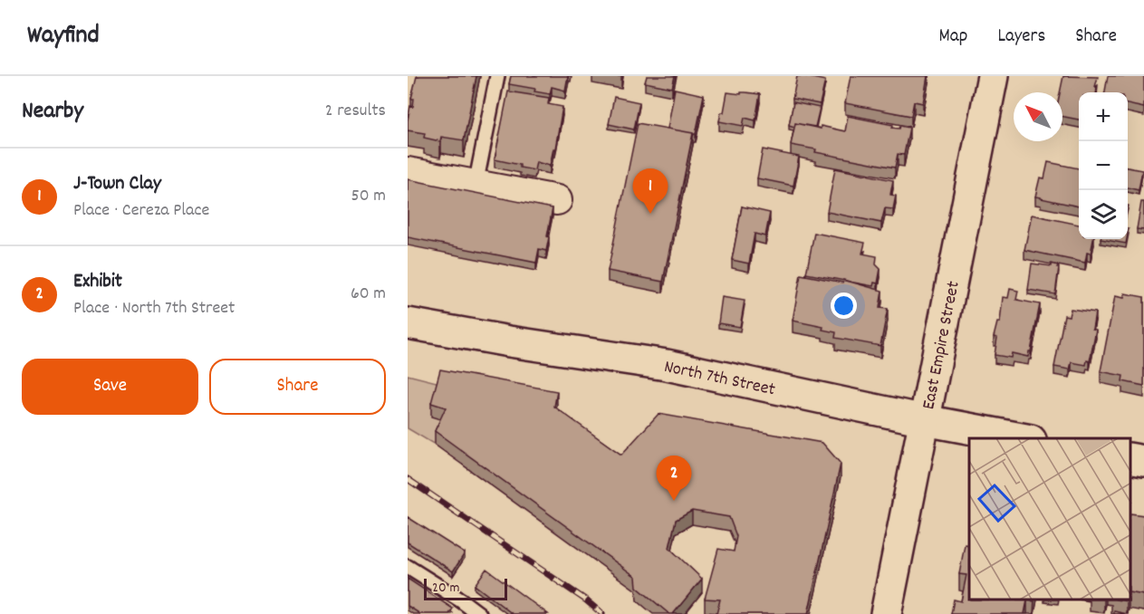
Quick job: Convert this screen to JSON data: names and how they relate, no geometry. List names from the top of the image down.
{
  "streets": {
    "street": ["East Empire Street", "North 7th Street"]
  },
  "crossings": [
    ["East Empire Street", "North 7th Street"]
  ],
  "scale_bar": "20 m",
  "north": "top left",
  "page": {
    "header": "Wayfind",
    "nav": ["Map", "Layers", "Share"],
    "heading": ["Nearby", "2 results"],
    "map_buttons": ["+", "−"],
    "list": [
      {
        "mark": "1",
        "name": "J-Town Clay",
        "note": "Place · Cereza Place",
        "value": "50 m"
      },
      {
        "mark": "2",
        "name": "Exhibit",
        "note": "Place · North 7th Street",
        "value": "60 m"
      }
    ],
    "pins": ["1", "2"],
    "buttons": ["Save", "Share"],
    "scale": "20 m"
  }
}
